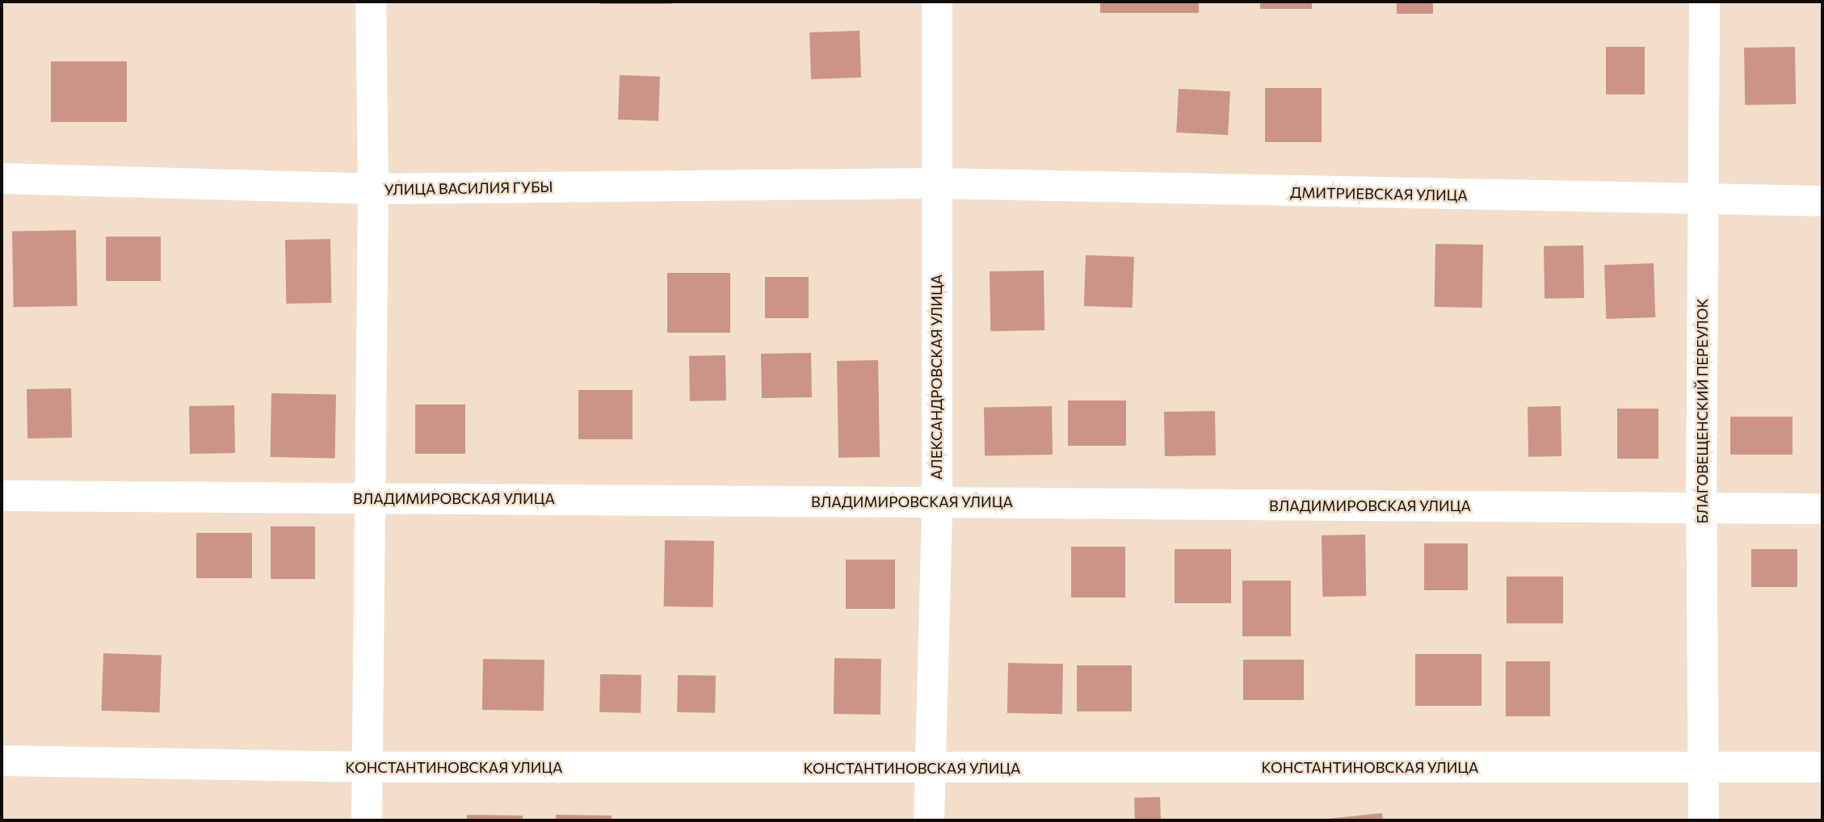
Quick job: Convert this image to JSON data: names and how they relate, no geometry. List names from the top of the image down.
{
  "streets": {
    "street": [
      "УЛИЦА ВАСИЛИЯ ГУБЫ",
      "ДМИТРИЕВСКАЯ УЛИЦА",
      "АЛЕКСАНДРОВСКАЯ УЛИЦА",
      "БЛАГОВЕЩЕНСКИЙ ПЕРЕУЛОК",
      "ВЛАДИМИРОВСКАЯ УЛИЦА",
      "КОНСТАНТИНОВСКАЯ УЛИЦА"
    ]
  },
  "crossings": [
    ["УЛИЦА ВАСИЛИЯ ГУБЫ", "ДМИТРИЕВСКАЯ УЛИЦА"],
    ["УЛИЦА ВАСИЛИЯ ГУБЫ", "АЛЕКСАНДРОВСКАЯ УЛИЦА"],
    ["ДМИТРИЕВСКАЯ УЛИЦА", "АЛЕКСАНДРОВСКАЯ УЛИЦА"],
    ["ДМИТРИЕВСКАЯ УЛИЦА", "БЛАГОВЕЩЕНСКИЙ ПЕРЕУЛОК"],
    ["АЛЕКСАНДРОВСКАЯ УЛИЦА", "ВЛАДИМИРОВСКАЯ УЛИЦА"],
    ["АЛЕКСАНДРОВСКАЯ УЛИЦА", "КОНСТАНТИНОВСКАЯ УЛИЦА"],
    ["БЛАГОВЕЩЕНСКИЙ ПЕРЕУЛОК", "ВЛАДИМИРОВСКАЯ УЛИЦА"],
    ["БЛАГОВЕЩЕНСКИЙ ПЕРЕУЛОК", "КОНСТАНТИНОВСКАЯ УЛИЦА"]
  ]
}
